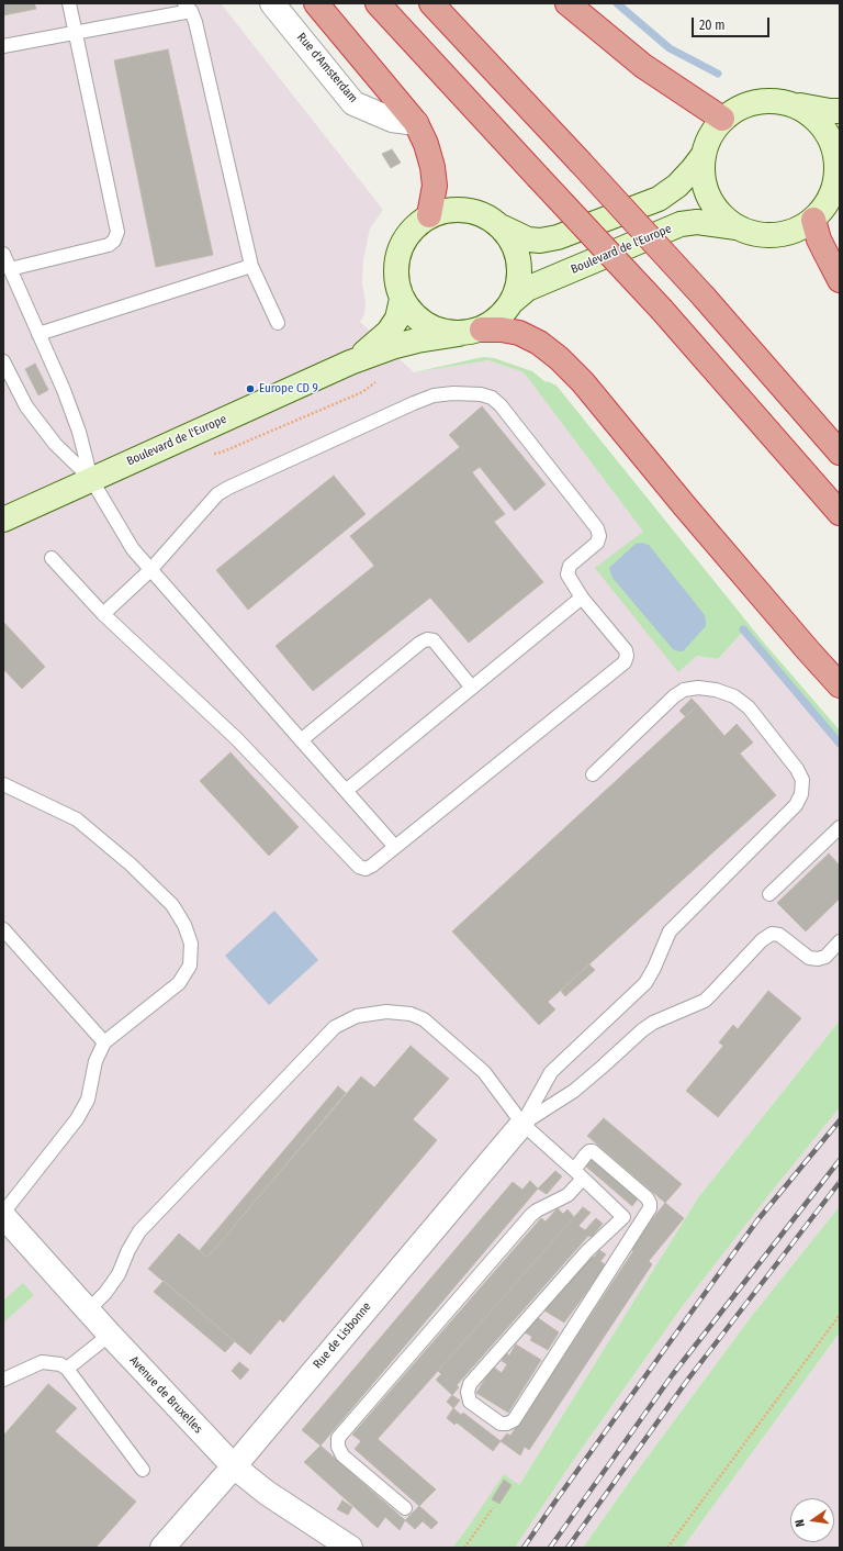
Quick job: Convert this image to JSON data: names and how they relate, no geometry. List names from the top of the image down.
{
  "streets": {
    "street": [
      "Rue d'Amsterdam",
      "Boulevard de l'Europe",
      "Rue de Lisbonne",
      "Avenue de Bruxelles"
    ]
  },
  "crossings": [
    ["Rue de Lisbonne", "Avenue de Bruxelles"]
  ],
  "places": ["Europe CD 9"],
  "scale_bar": "20 m",
  "north": "left"
}
